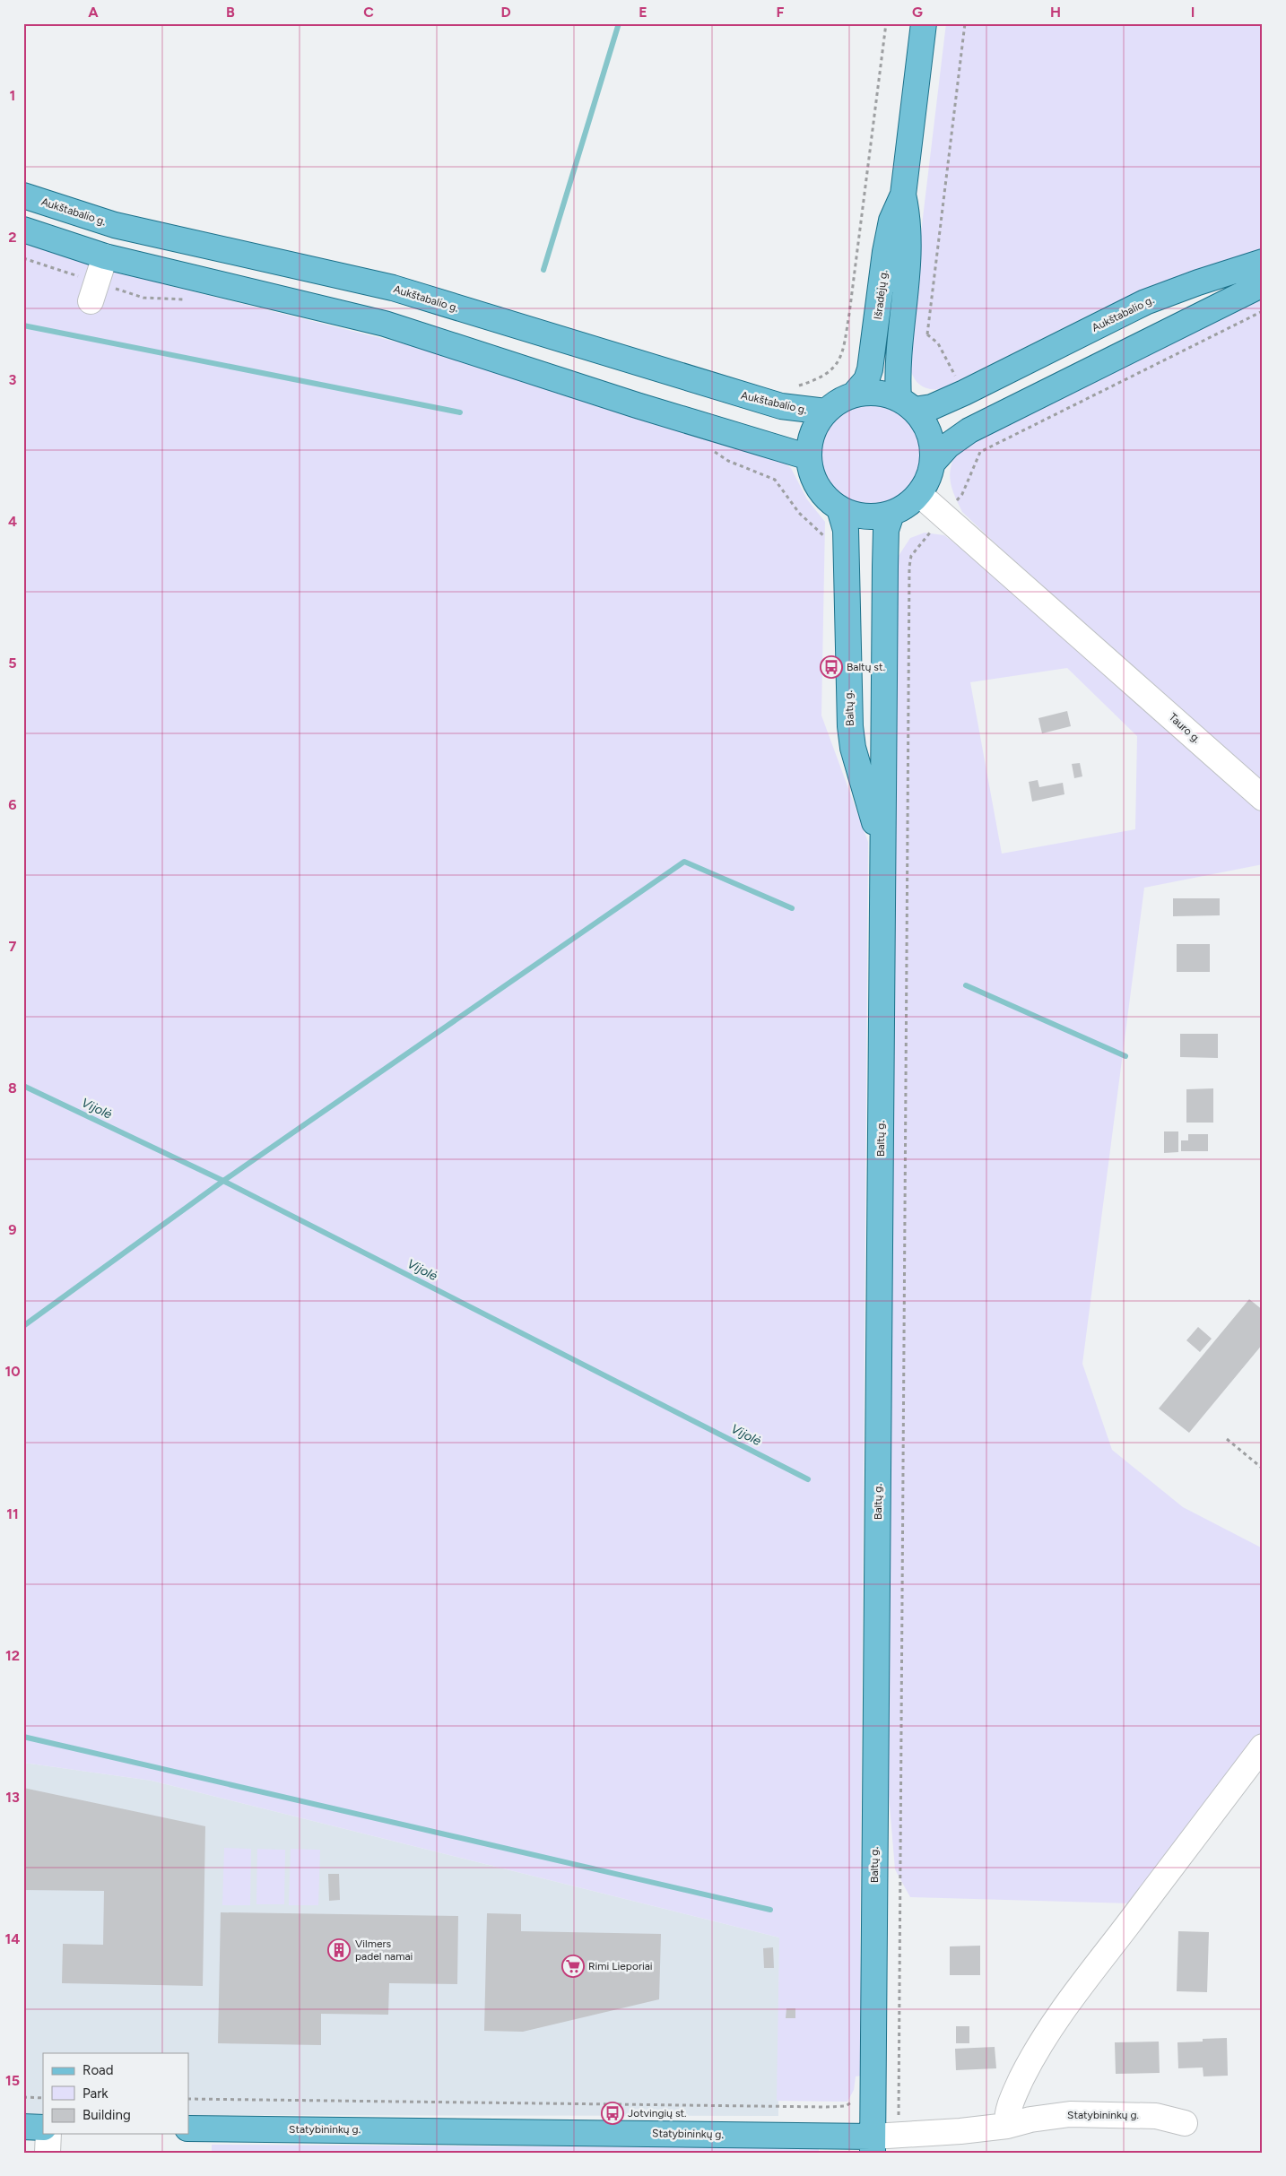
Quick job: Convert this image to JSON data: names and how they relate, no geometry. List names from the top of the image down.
{
  "streets": {
    "main road": [
      "Aukštabalio g.",
      "Išradėjų g.",
      "Baltų g.",
      "Statybininkų g."
    ],
    "street": ["Tauro g."]
  },
  "crossings": [
    ["Aukštabalio g.", "Išradėjų g."],
    ["Aukštabalio g.", "Baltų g."],
    ["Aukštabalio g.", "Tauro g."],
    ["Išradėjų g.", "Baltų g."],
    ["Išradėjų g.", "Tauro g."],
    ["Baltų g.", "Tauro g."],
    ["Baltų g.", "Statybininkų g."]
  ],
  "water": ["Vijolė"],
  "places": {
    "bus stop": ["Baltų st.", "Jotvingių st."],
    "building": ["Vilmers padel namai"],
    "supermarket": ["Rimi Lieporiai"]
  },
  "legend": ["Road", "Park", "Building"],
  "grid": {
    "columns": [
      "A",
      "B",
      "C",
      "D",
      "E",
      "F",
      "G",
      "H",
      "I"
    ],
    "rows": [
      "1",
      "2",
      "3",
      "4",
      "5",
      "6",
      "7",
      "8",
      "9",
      "10",
      "11",
      "12",
      "13",
      "14",
      "15"
    ]
  }
}
